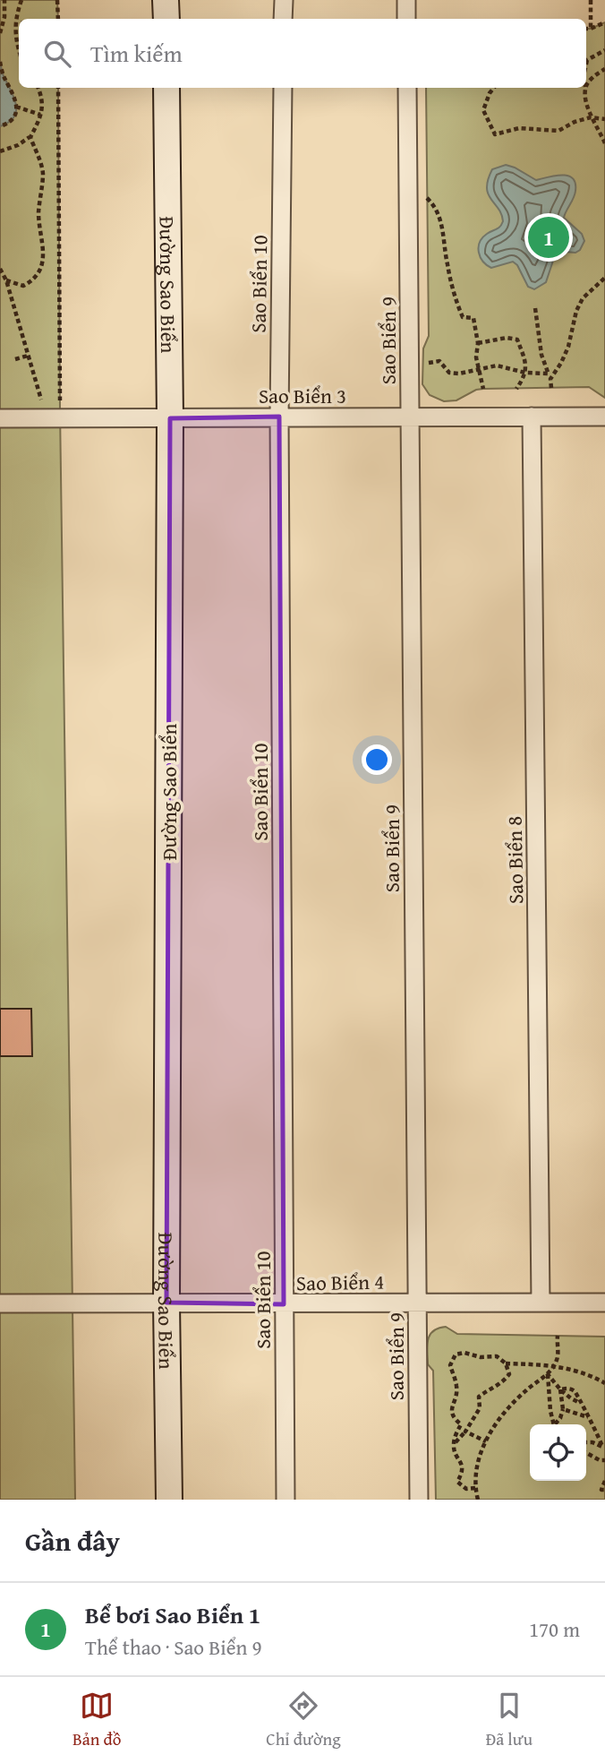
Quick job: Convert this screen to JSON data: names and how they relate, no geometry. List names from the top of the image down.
{
  "streets": {
    "street": [
      "Đường Sao Biển",
      "Sao Biển 10",
      "Sao Biển 9",
      "Sao Biển 3",
      "Sao Biển 8",
      "Sao Biển 4"
    ]
  },
  "crossings": [
    ["Đường Sao Biển", "Sao Biển 3"],
    ["Đường Sao Biển", "Sao Biển 4"],
    ["Sao Biển 10", "Sao Biển 3"],
    ["Sao Biển 10", "Sao Biển 4"],
    ["Sao Biển 9", "Sao Biển 3"],
    ["Sao Biển 9", "Sao Biển 4"],
    ["Sao Biển 3", "Sao Biển 8"],
    ["Sao Biển 8", "Sao Biển 4"]
  ],
  "page": {
    "search": "Tìm kiếm",
    "pins": "1",
    "heading": "Gần đây",
    "list": [
      {
        "mark": "1",
        "name": "Bể bơi Sao Biển 1",
        "note": "Thể thao · Sao Biển 9",
        "value": "170 m"
      }
    ],
    "nav": ["Bản đồ", "Chỉ đường", "Đã lưu"]
  }
}
